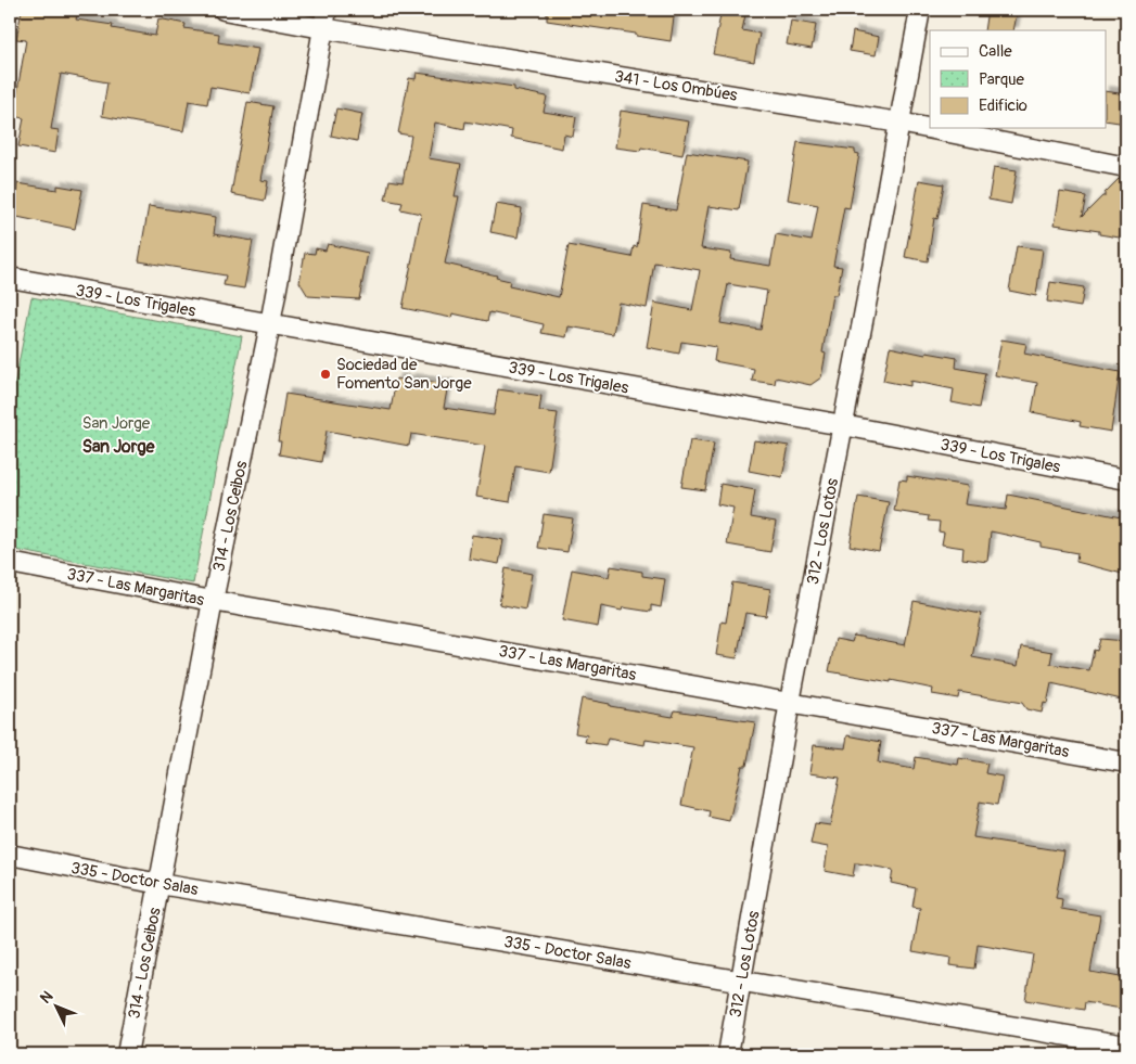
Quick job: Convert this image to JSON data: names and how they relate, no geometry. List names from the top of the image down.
{
  "streets": {
    "street": [
      "341 - Los Ombúes",
      "339 - Los Trigales",
      "314 - Los Ceibos",
      "312 - Los Lotos",
      "337 - Las Margaritas",
      "335 - Doctor Salas"
    ]
  },
  "crossings": [
    ["341 - Los Ombúes", "314 - Los Ceibos"],
    ["341 - Los Ombúes", "312 - Los Lotos"],
    ["339 - Los Trigales", "314 - Los Ceibos"],
    ["339 - Los Trigales", "312 - Los Lotos"],
    ["314 - Los Ceibos", "337 - Las Margaritas"],
    ["314 - Los Ceibos", "335 - Doctor Salas"],
    ["312 - Los Lotos", "337 - Las Margaritas"],
    ["312 - Los Lotos", "335 - Doctor Salas"]
  ],
  "districts": ["San Jorge"],
  "parks": ["San Jorge"],
  "places": ["Sociedad de Fomento San Jorge"],
  "legend": ["Calle", "Parque", "Edificio"],
  "north": "top left"
}
